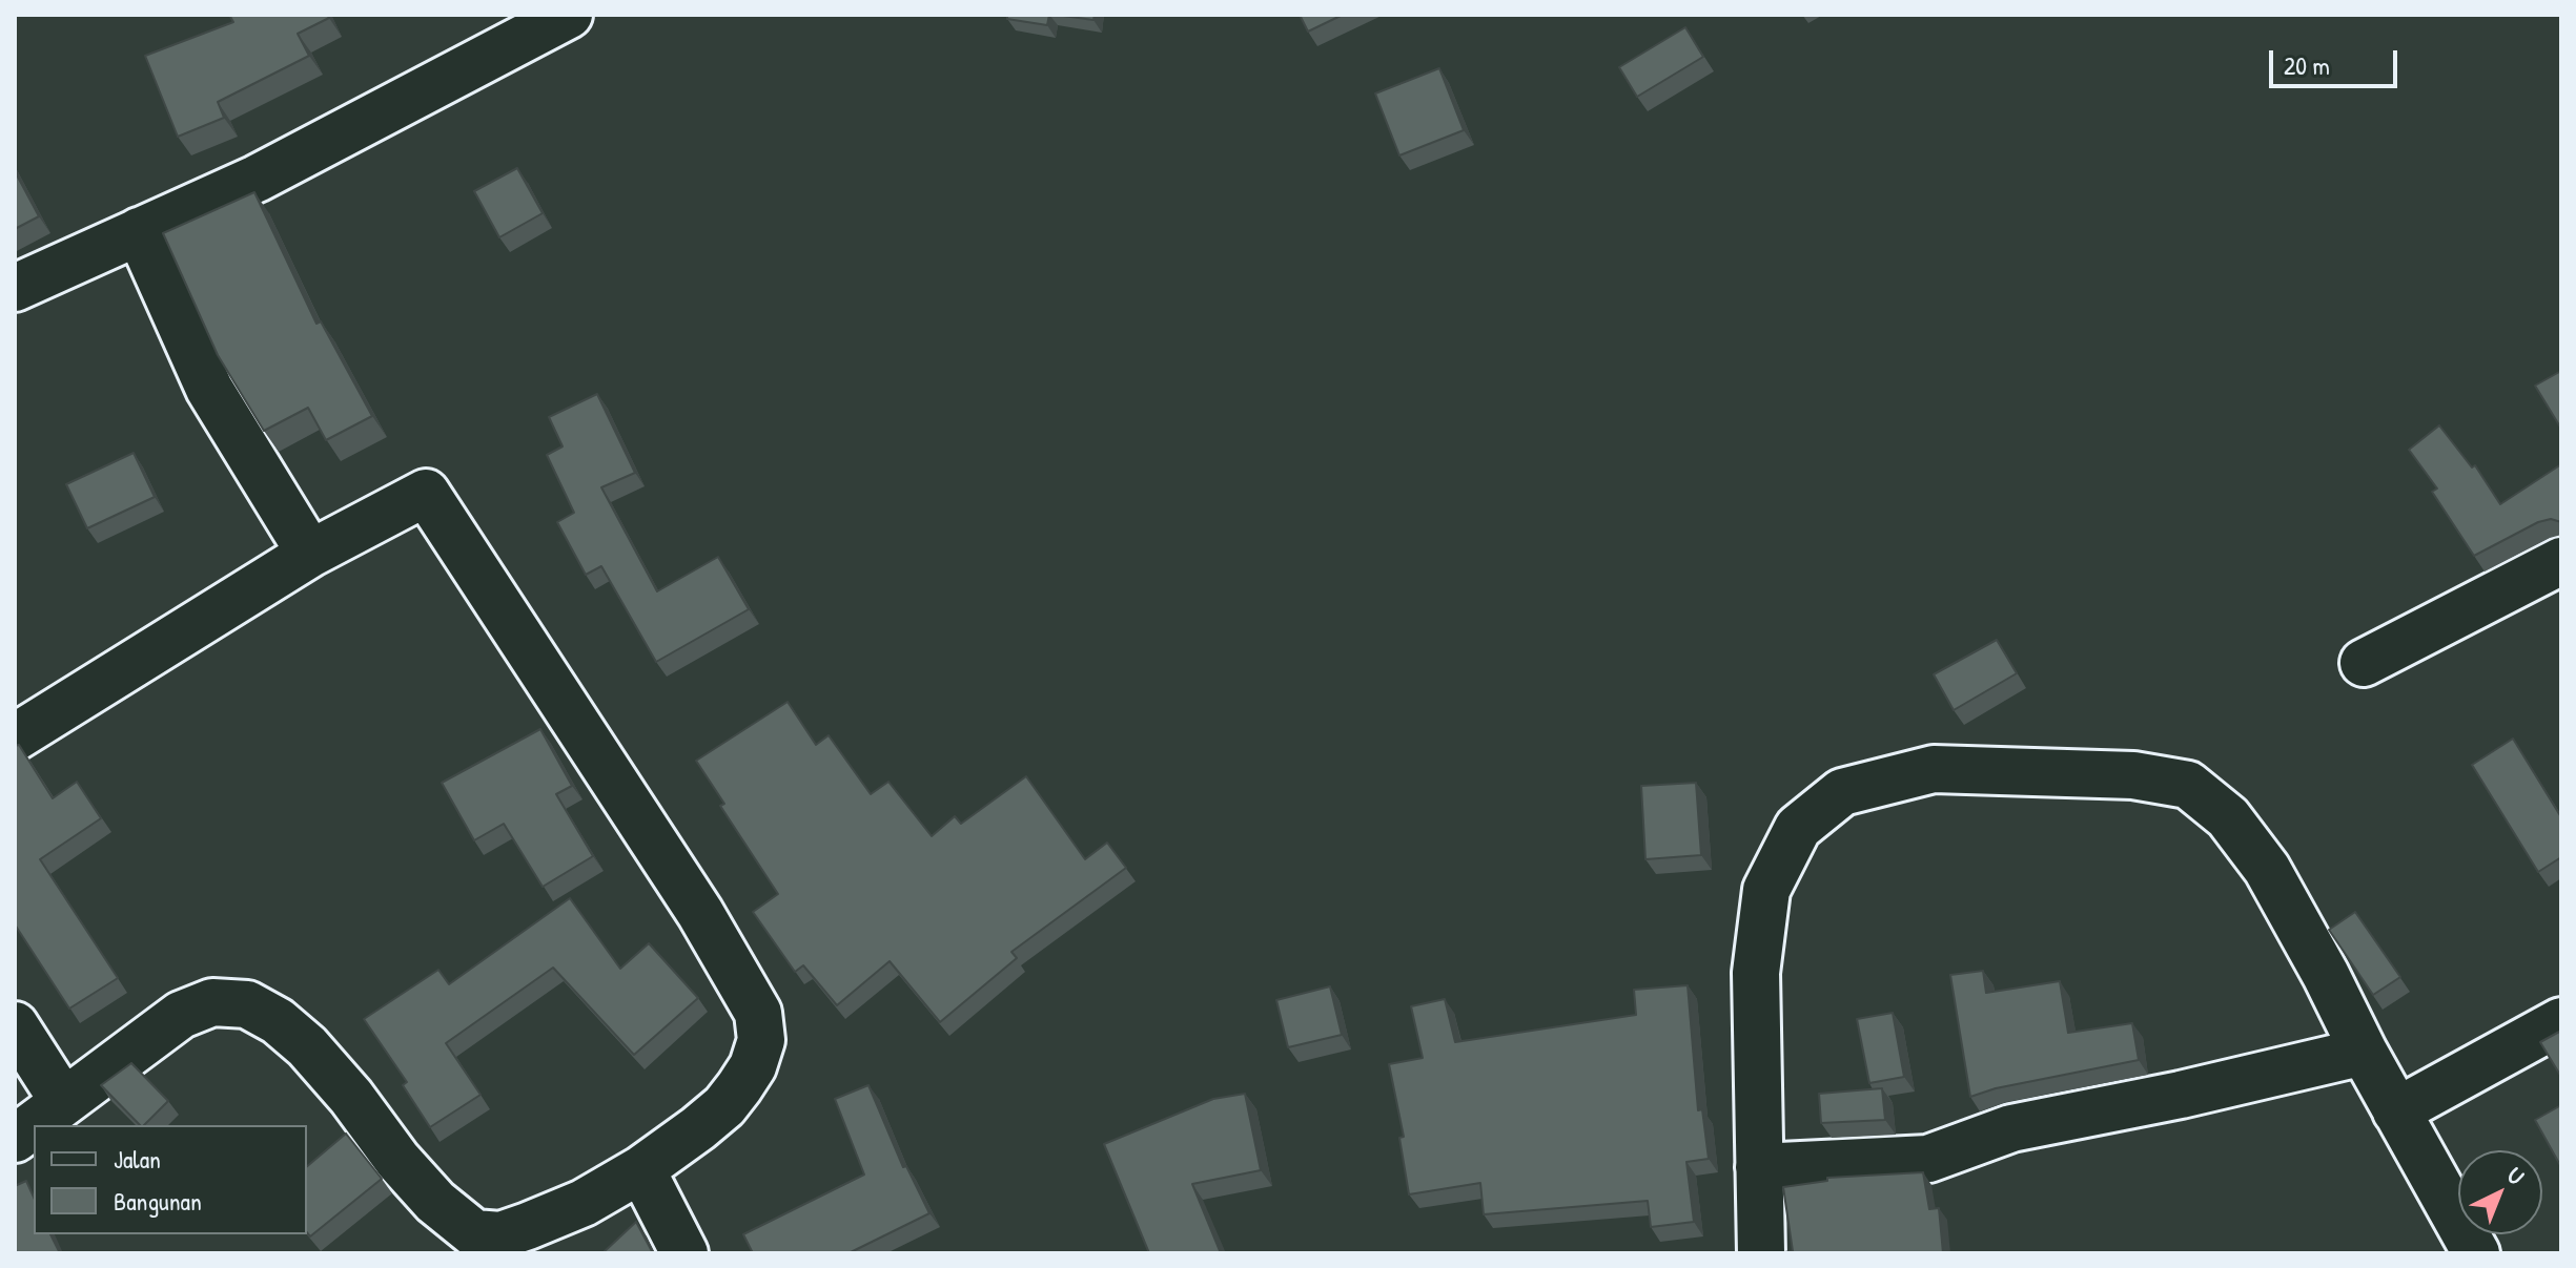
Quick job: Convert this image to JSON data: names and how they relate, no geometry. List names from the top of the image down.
{
  "legend": ["Jalan", "Bangunan"],
  "scale_bar": "20 m",
  "north": "top right"
}
